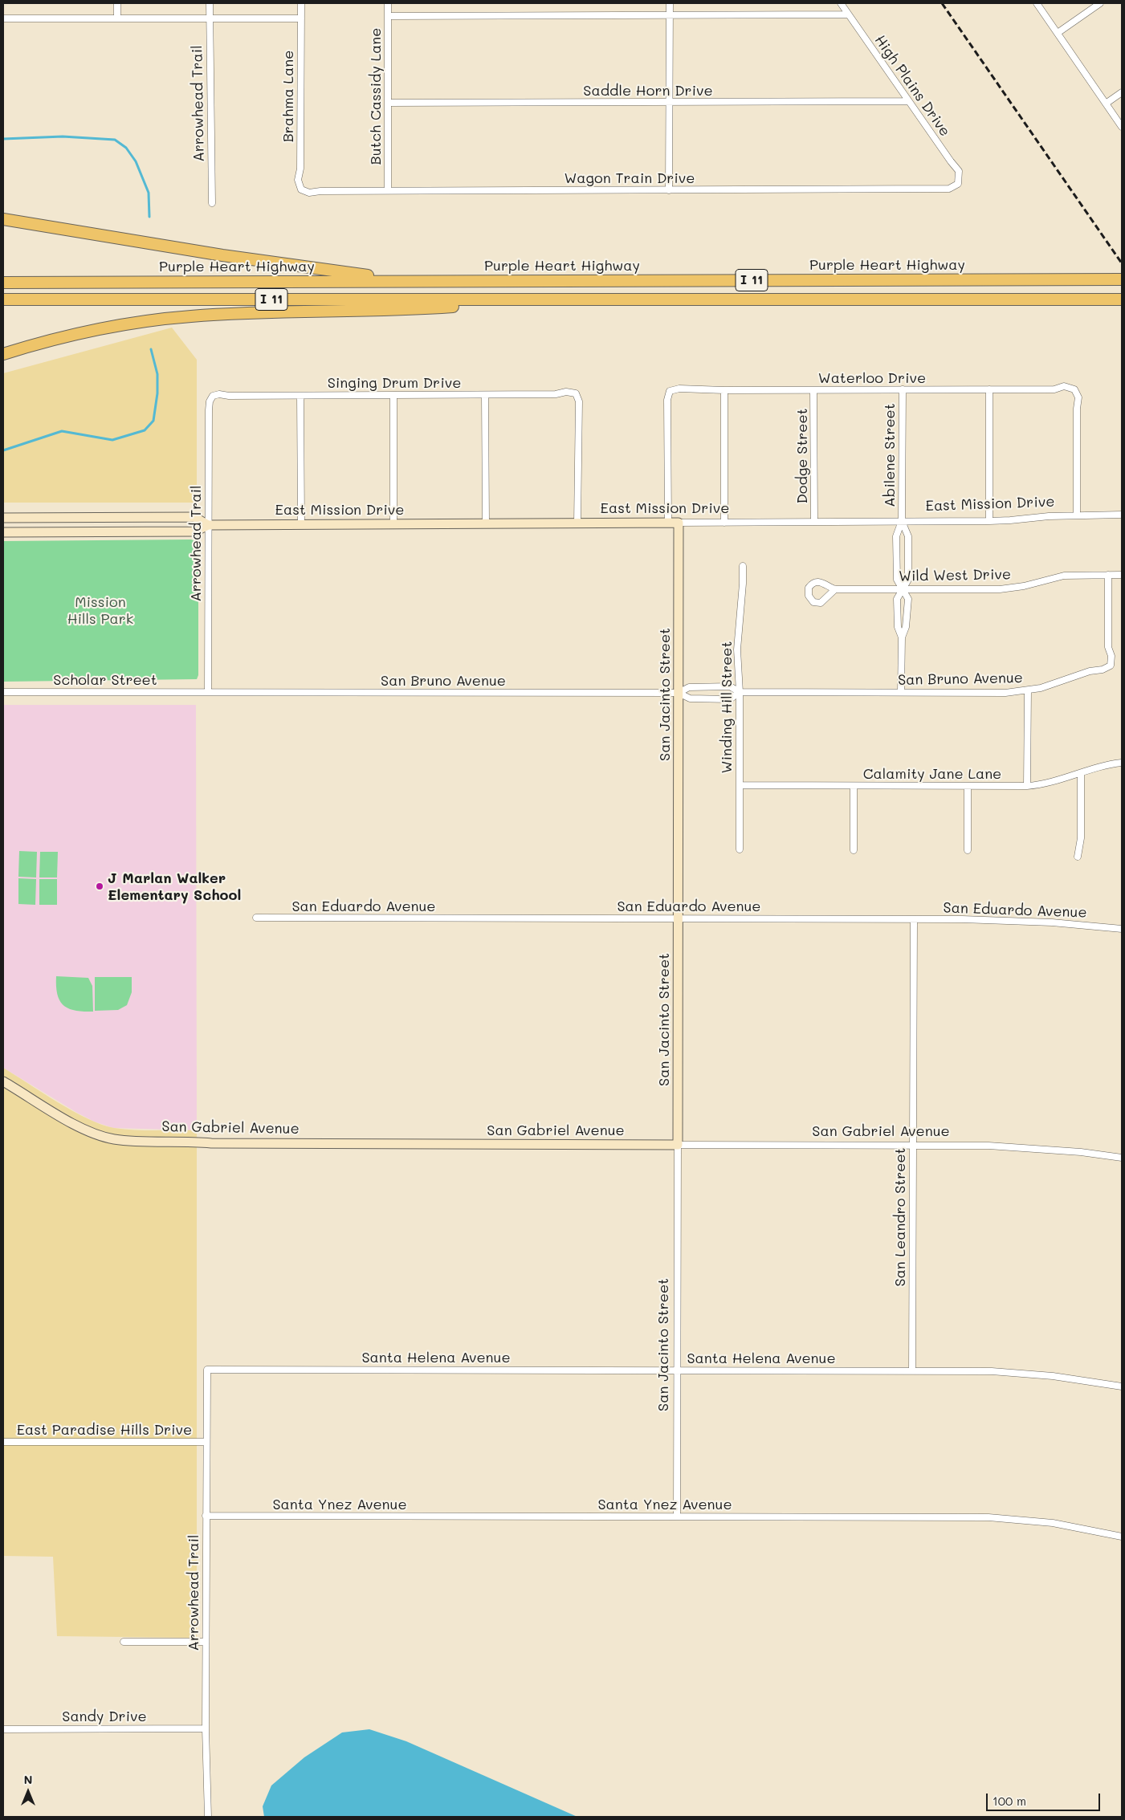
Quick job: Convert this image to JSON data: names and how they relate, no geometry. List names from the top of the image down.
{
  "streets": {
    "highway": ["Purple Heart Highway", "I 11"],
    "street": [
      "High Plains Drive",
      "Saddle Horn Drive",
      "Brahma Lane",
      "Butch Cassidy Lane",
      "Arrowhead Trail",
      "Wagon Train Drive",
      "Waterloo Drive",
      "Singing Drum Drive",
      "Abilene Street",
      "Dodge Street",
      "East Mission Drive",
      "Wild West Drive",
      "San Bruno Avenue",
      "Scholar Street",
      "San Jacinto Street",
      "Winding Hill Street",
      "Calamity Jane Lane",
      "San Eduardo Avenue",
      "San Gabriel Avenue",
      "San Leandro Street",
      "Santa Helena Avenue",
      "East Paradise Hills Drive",
      "Santa Ynez Avenue",
      "Sandy Drive"
    ]
  },
  "crossings": [
    ["High Plains Drive", "Saddle Horn Drive"],
    ["High Plains Drive", "Wagon Train Drive"],
    ["Saddle Horn Drive", "Butch Cassidy Lane"],
    ["Brahma Lane", "Wagon Train Drive"],
    ["Butch Cassidy Lane", "Wagon Train Drive"],
    ["Arrowhead Trail", "Singing Drum Drive"],
    ["Arrowhead Trail", "East Mission Drive"],
    ["Arrowhead Trail", "San Bruno Avenue"],
    ["Arrowhead Trail", "Scholar Street"],
    ["Arrowhead Trail", "Santa Helena Avenue"],
    ["Arrowhead Trail", "East Paradise Hills Drive"],
    ["Arrowhead Trail", "Santa Ynez Avenue"],
    ["Arrowhead Trail", "Sandy Drive"],
    ["Waterloo Drive", "Abilene Street"],
    ["Waterloo Drive", "Dodge Street"],
    ["Waterloo Drive", "East Mission Drive"],
    ["Singing Drum Drive", "East Mission Drive"],
    ["Abilene Street", "East Mission Drive"],
    ["Abilene Street", "Wild West Drive"],
    ["Abilene Street", "San Bruno Avenue"],
    ["Dodge Street", "East Mission Drive"],
    ["East Mission Drive", "San Jacinto Street"],
    ["Wild West Drive", "San Bruno Avenue"],
    ["San Bruno Avenue", "Scholar Street"],
    ["San Bruno Avenue", "San Jacinto Street"],
    ["San Bruno Avenue", "Winding Hill Street"],
    ["San Jacinto Street", "San Eduardo Avenue"],
    ["San Jacinto Street", "San Gabriel Avenue"],
    ["San Jacinto Street", "Santa Helena Avenue"],
    ["San Jacinto Street", "Santa Ynez Avenue"],
    ["Winding Hill Street", "Calamity Jane Lane"],
    ["San Eduardo Avenue", "San Leandro Street"],
    ["San Gabriel Avenue", "San Leandro Street"],
    ["San Leandro Street", "Santa Helena Avenue"]
  ],
  "parks": ["Mission Hills Park"],
  "places": ["J Marlan Walker Elementary School"],
  "scale_bar": "100 m",
  "north": "top"
}
